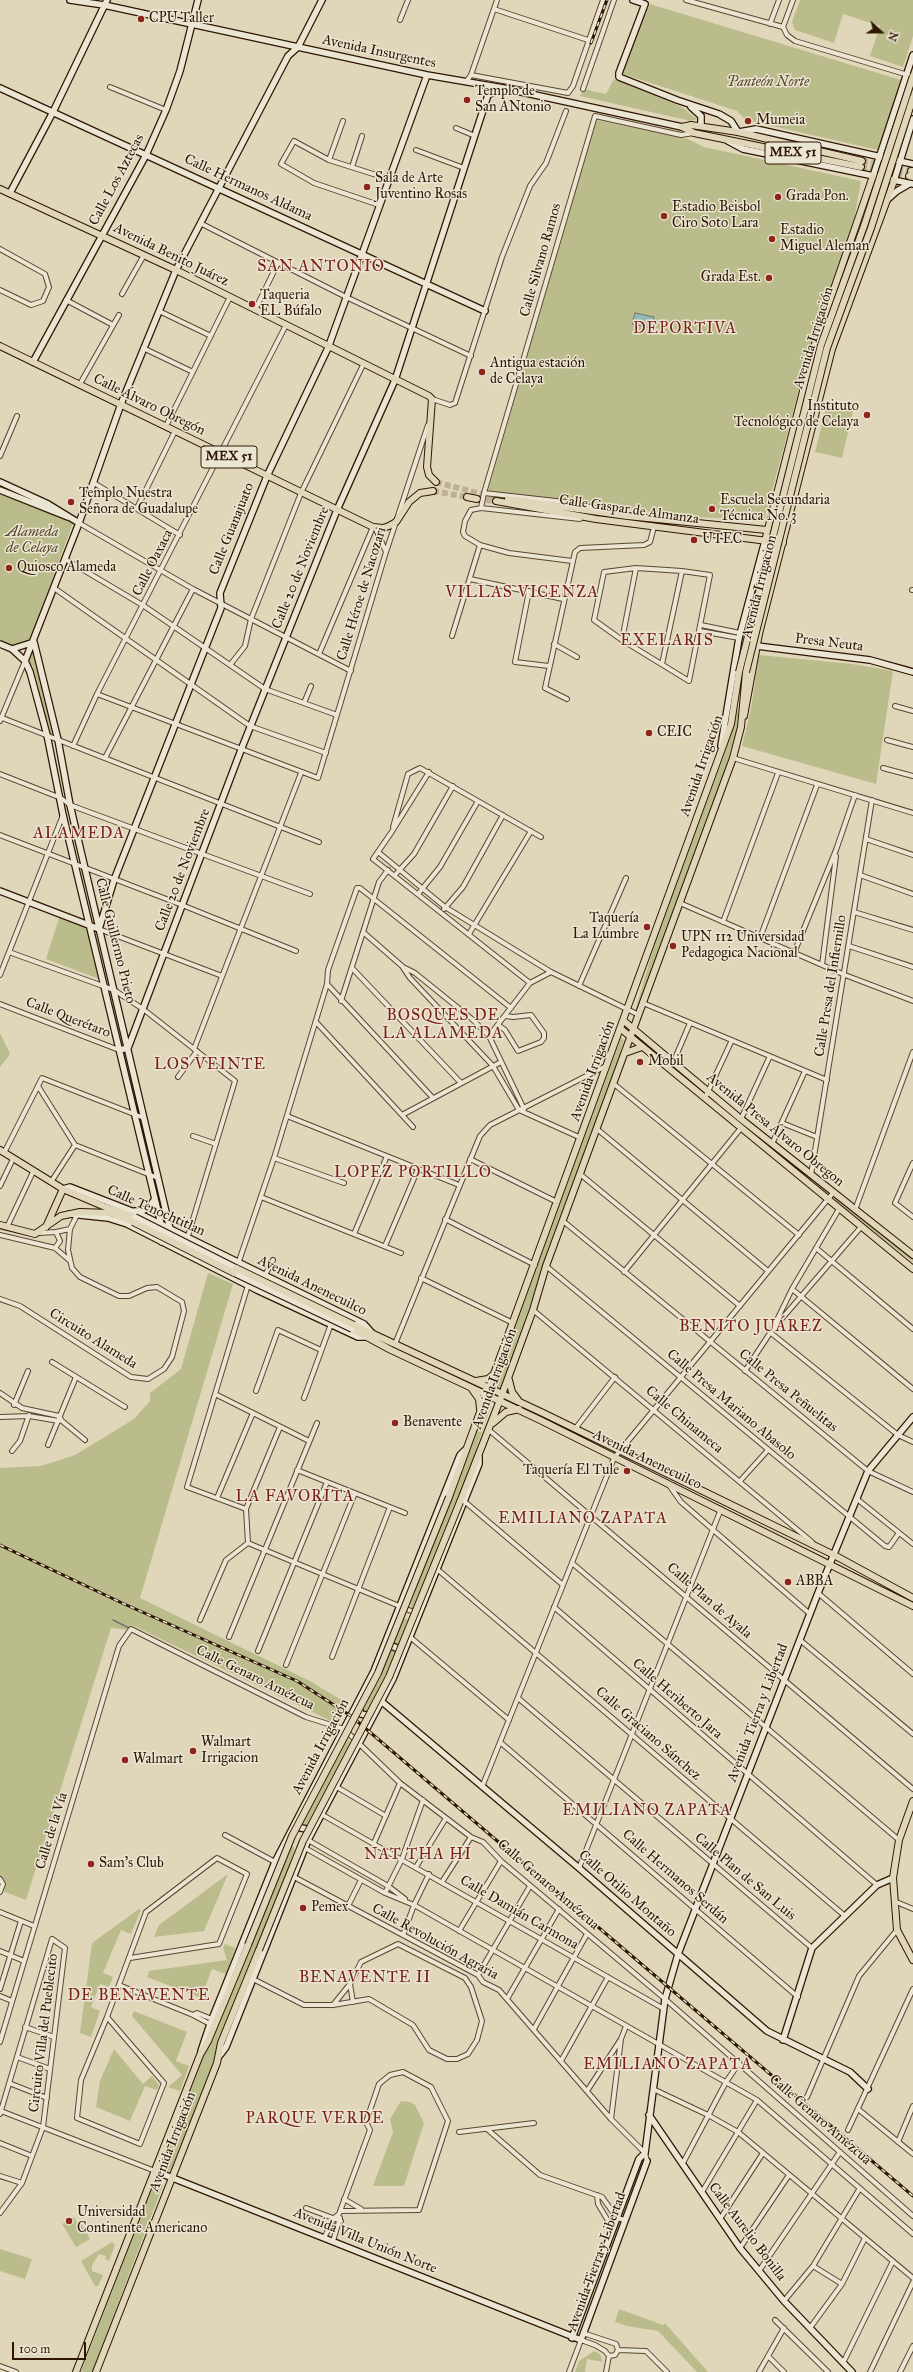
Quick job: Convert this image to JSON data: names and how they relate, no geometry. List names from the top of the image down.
{
  "streets": {
    "main road": [
      "MEX 51",
      "Avenida Benito Juárez",
      "Avenida Irrigación",
      "Calle Álvaro Obregón",
      "Calle Gaspar de Almanza",
      "Avenida Irrigacion",
      "Avenida Presa Álvaro Obregon",
      "Calle Tenochtitlan",
      "Avenida Anenecuilco"
    ],
    "street": [
      "Avenida Insurgentes",
      "Calle Los Aztecas",
      "Calle Hermanos Aldama",
      "Calle Silvano Ramos",
      "Calle Guanajuato",
      "Calle Oaxaca",
      "Calle 20 de Noviembre",
      "Calle Héroe de Nacozari",
      "Presa Neuta",
      "Calle Guillermo Prieto",
      "Calle Presa del Infiernillo",
      "Calle Querétaro",
      "Circuito Alameda",
      "Calle Presa Peñuelitas",
      "Calle Presa Mariano Abasolo",
      "Calle Chinameca",
      "Calle Plan de Ayala",
      "Calle Genaro Amézcua",
      "Calle Heriberto Jara",
      "Avenida Tierra y Libertad",
      "Calle Graciano Sánchez",
      "Calle de la Vía",
      "Calle Hermanos Serdán",
      "Calle Plan de San Luis",
      "Calle Otilio Montaño",
      "Calle Damián Carmona",
      "Calle Revolución Agraria",
      "Circuito Villa del Pueblecito",
      "Calle Aurelio Bonilla",
      "Avenida Villa Unión Norte"
    ]
  },
  "crossings": [
    ["Avenida Insurgentes", "MEX 51"],
    ["Avenida Insurgentes", "Calle Los Aztecas"],
    ["Avenida Insurgentes", "Calle Guanajuato"],
    ["MEX 51", "Calle Silvano Ramos"],
    ["MEX 51", "Calle 20 de Noviembre"],
    ["Calle Los Aztecas", "Calle Hermanos Aldama"],
    ["Calle Los Aztecas", "Avenida Benito Juárez"],
    ["Calle Los Aztecas", "Calle Álvaro Obregón"],
    ["Calle Hermanos Aldama", "Calle Guanajuato"],
    ["Calle Hermanos Aldama", "Calle 20 de Noviembre"],
    ["Avenida Benito Juárez", "Calle Guanajuato"],
    ["Avenida Benito Juárez", "Calle Oaxaca"],
    ["Avenida Benito Juárez", "Calle 20 de Noviembre"],
    ["Avenida Irrigación", "Avenida Irrigacion"],
    ["Avenida Irrigación", "Avenida Presa Álvaro Obregon"],
    ["Avenida Irrigación", "Avenida Anenecuilco"],
    ["Avenida Irrigación", "Calle Presa Peñuelitas"],
    ["Avenida Irrigación", "Calle Presa Mariano Abasolo"],
    ["Avenida Irrigación", "Calle Chinameca"],
    ["Avenida Irrigación", "Calle Plan de Ayala"],
    ["Avenida Irrigación", "Calle Genaro Amézcua"],
    ["Avenida Irrigación", "Calle Graciano Sánchez"],
    ["Avenida Irrigación", "Calle Otilio Montaño"],
    ["Avenida Irrigación", "Calle Damián Carmona"],
    ["Avenida Irrigación", "Calle Revolución Agraria"],
    ["Avenida Irrigación", "Avenida Villa Unión Norte"],
    ["Calle Álvaro Obregón", "Calle Guanajuato"],
    ["Calle Álvaro Obregón", "Calle Oaxaca"],
    ["Calle Álvaro Obregón", "Calle 20 de Noviembre"],
    ["Calle Gaspar de Almanza", "Avenida Irrigacion"],
    ["Calle Guanajuato", "Calle Guillermo Prieto"],
    ["Calle 20 de Noviembre", "Calle Guillermo Prieto"],
    ["Calle 20 de Noviembre", "Calle Querétaro"],
    ["Avenida Irrigacion", "Presa Neuta"],
    ["Calle Guillermo Prieto", "Calle Querétaro"],
    ["Calle Guillermo Prieto", "Calle Tenochtitlan"],
    ["Calle Presa del Infiernillo", "Avenida Presa Álvaro Obregon"],
    ["Calle Tenochtitlan", "Avenida Anenecuilco"],
    ["Calle Tenochtitlan", "Circuito Alameda"],
    ["Avenida Anenecuilco", "Calle Chinameca"],
    ["Avenida Anenecuilco", "Avenida Tierra y Libertad"],
    ["Calle Presa Peñuelitas", "Avenida Tierra y Libertad"],
    ["Calle Presa Mariano Abasolo", "Avenida Tierra y Libertad"],
    ["Calle Plan de Ayala", "Avenida Tierra y Libertad"],
    ["Calle Genaro Amézcua", "Avenida Tierra y Libertad"],
    ["Calle Genaro Amézcua", "Calle de la Vía"],
    ["Calle Heriberto Jara", "Avenida Tierra y Libertad"],
    ["Avenida Tierra y Libertad", "Calle Graciano Sánchez"],
    ["Avenida Tierra y Libertad", "Calle Hermanos Serdán"],
    ["Avenida Tierra y Libertad", "Calle Plan de San Luis"],
    ["Avenida Tierra y Libertad", "Calle Otilio Montaño"],
    ["Avenida Tierra y Libertad", "Calle Damián Carmona"],
    ["Avenida Tierra y Libertad", "Calle Revolución Agraria"],
    ["Avenida Tierra y Libertad", "Calle Aurelio Bonilla"],
    ["Avenida Tierra y Libertad", "Avenida Villa Unión Norte"]
  ],
  "districts": [
    "SAN ANTONIO",
    "DEPORTIVA",
    "VILLAS VICENZA",
    "EXELARIS",
    "ALAMEDA",
    "BOSQUES DE LA ALAMEDA",
    "LOS VEINTE",
    "LOPEZ PORTILLO",
    "BENITO JUÁREZ",
    "LA FAVORITA",
    "EMILIANO ZAPATA",
    "EMILIANO ZAPATA",
    "NAT THA HI",
    "BENAVENTE II",
    "DE BENAVENTE",
    "EMILIANO ZAPATA",
    "PARQUE VERDE"
  ],
  "parks": ["Panteón Norte", "Alameda de Celaya"],
  "places": [
    "CPU Taller",
    "Templo de San ANtonio",
    "Mumeia",
    "Sala de Arte Juventino Rosas",
    "Grada Pon.",
    "Estadio Beisbol Ciro Soto Lara",
    "Estadio Miguel Aleman",
    "Grada Est.",
    "Taqueria EL Búfalo",
    "Antigua estación de Celaya",
    "Instituto Tecnológico de Celaya",
    "Templo Nuestra Señora de Guadalupe",
    "Escuela Secundaria Técnica No. 3",
    "UTEC",
    "Quiosco Alameda",
    "CEIC",
    "Taquería La Lumbre",
    "UPN 112 Universidad Pedagogica Nacional",
    "Mobil",
    "Benavente",
    "Taquería El Tule",
    "ABBA",
    "Walmart Irrigacion",
    "Walmart",
    "Sam's Club",
    "Pemex",
    "Universidad Continente Americano"
  ],
  "scale_bar": "100 m",
  "north": "right"
}
